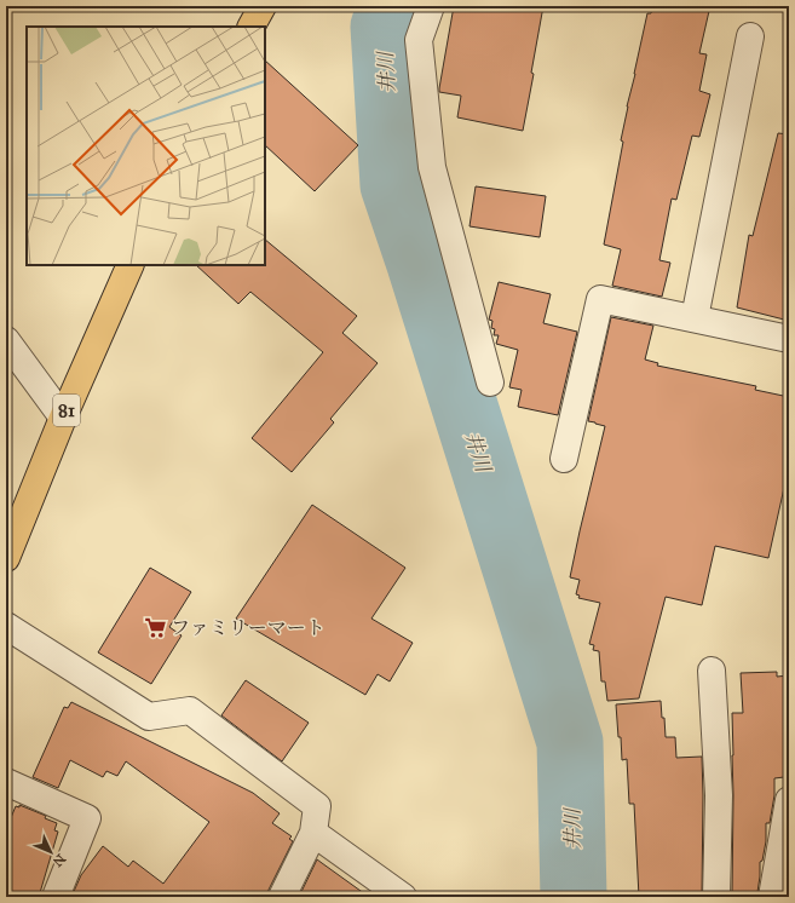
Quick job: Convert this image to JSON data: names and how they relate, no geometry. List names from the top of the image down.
{
  "streets": {
    "main road": ["81"]
  },
  "water": ["井川"],
  "places": {
    "supermarket": ["ファミリーマート"]
  },
  "north": "bottom right"
}
